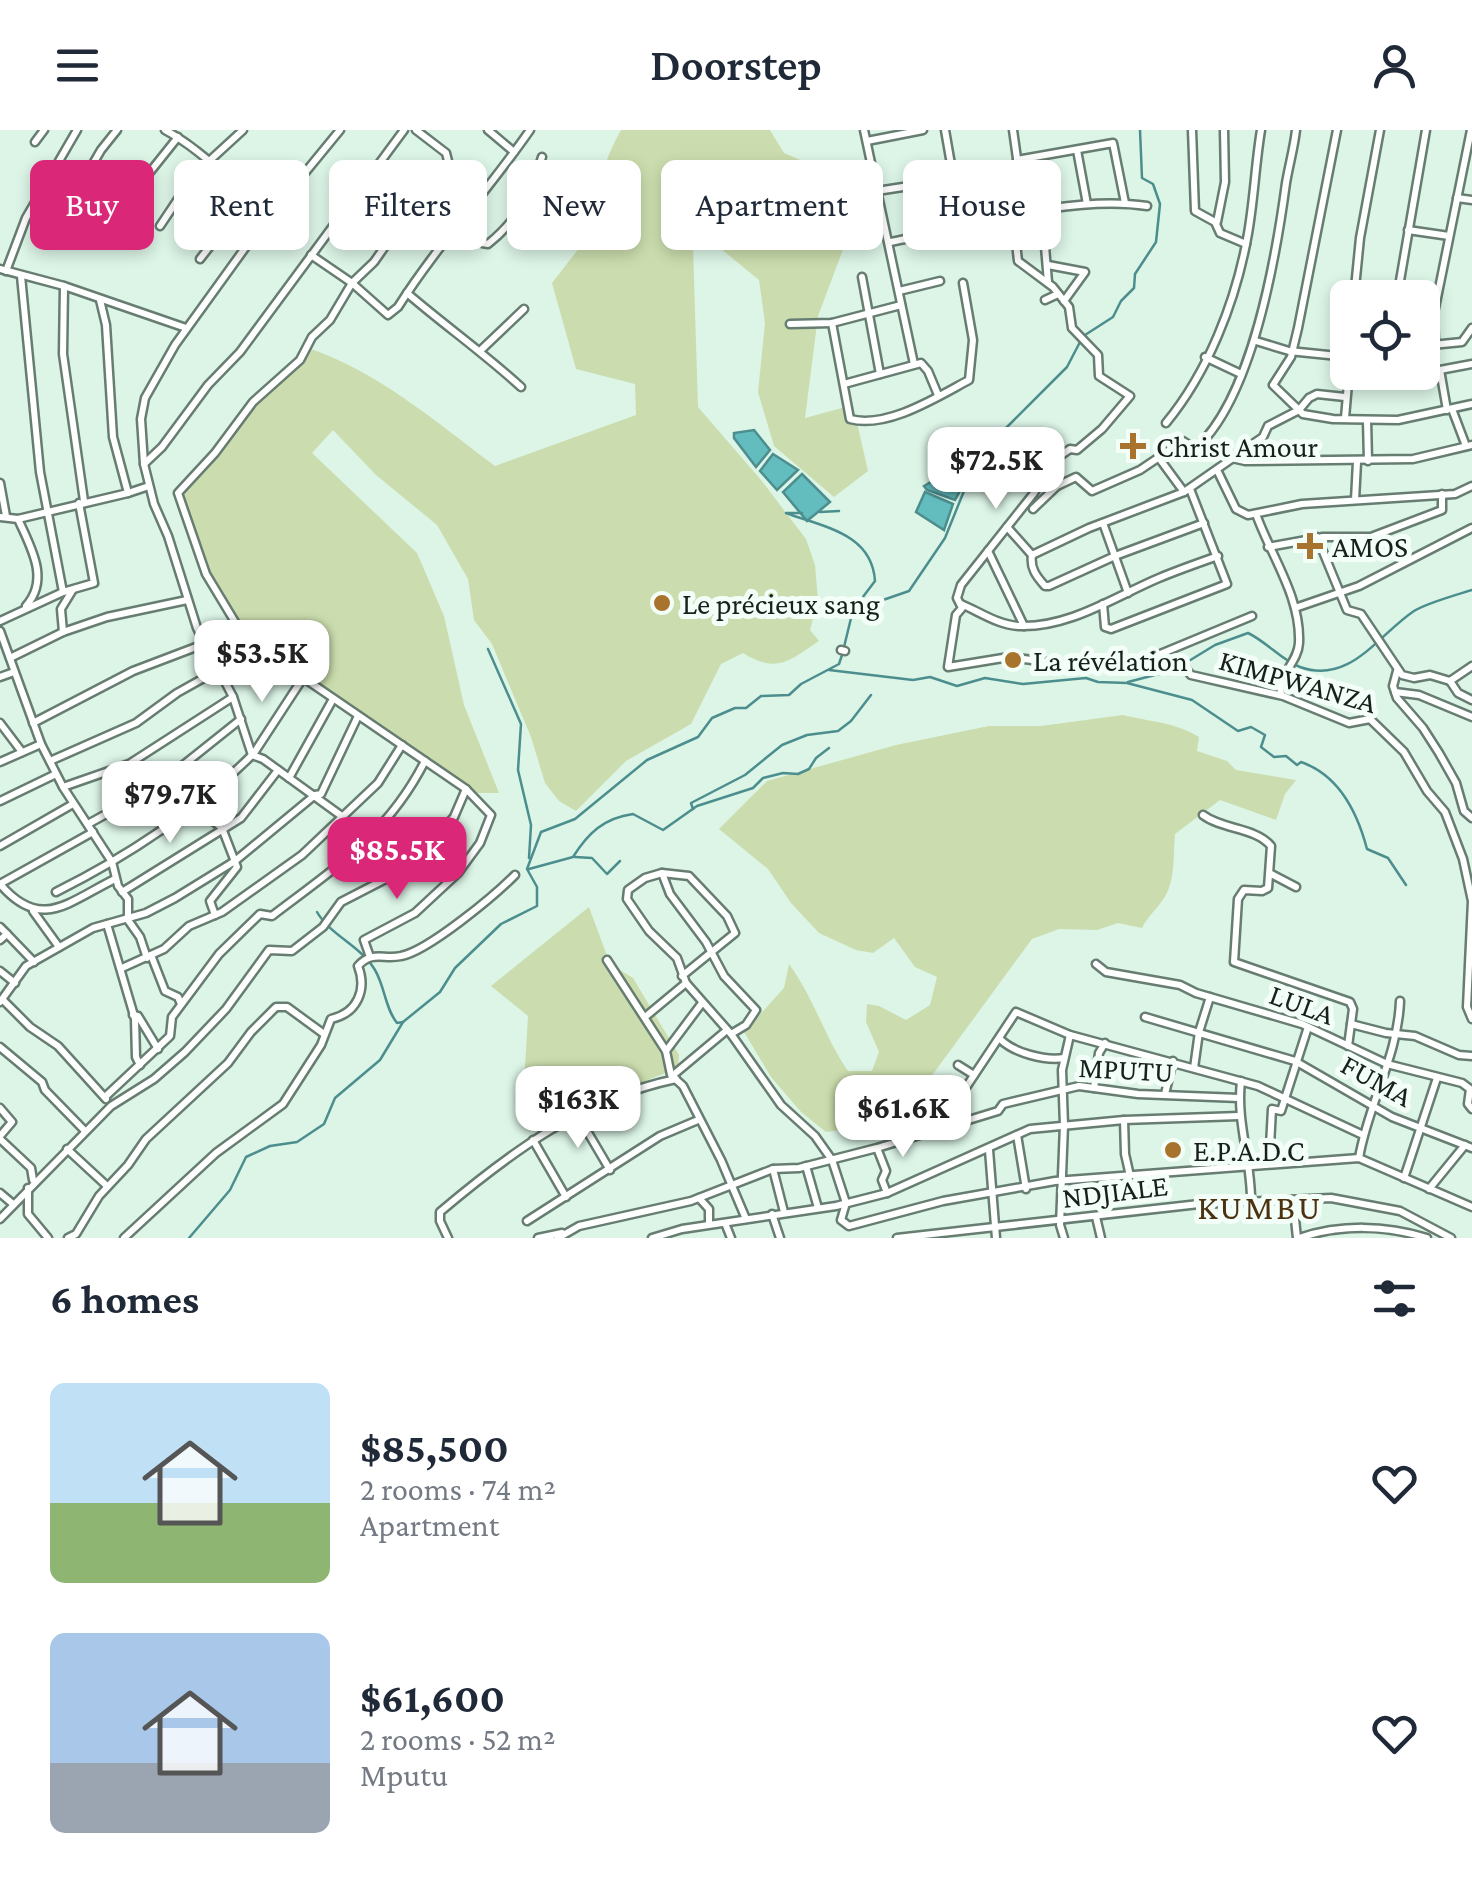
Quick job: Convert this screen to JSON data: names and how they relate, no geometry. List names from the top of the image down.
{
  "streets": {
    "street": [
      "KIMPWANZA",
      "LULA",
      "MPUTU",
      "FUMA",
      "NDJIALE"
    ]
  },
  "districts": ["KUMBU"],
  "places": {
    "health": ["Christ Amour", "AMOS"],
    "other": ["Le précieux sang", "La révélation", "E.P.A.D.C"]
  },
  "page": {
    "header": "Doorstep",
    "chip": [
      "Buy",
      "Rent",
      "Filters",
      "New",
      "Apartment",
      "House"
    ],
    "price": [
      "$72.5K",
      "$53.5K",
      "$79.7K",
      "$85.5K",
      "$163K",
      "$61.6K"
    ],
    "heading": "6 homes",
    "list": [
      {
        "name": "$85,500",
        "note": "2 rooms · 74 m² · Apartment"
      },
      {
        "name": "$61,600",
        "note": "2 rooms · 52 m² · Mputu"
      }
    ]
  }
}
